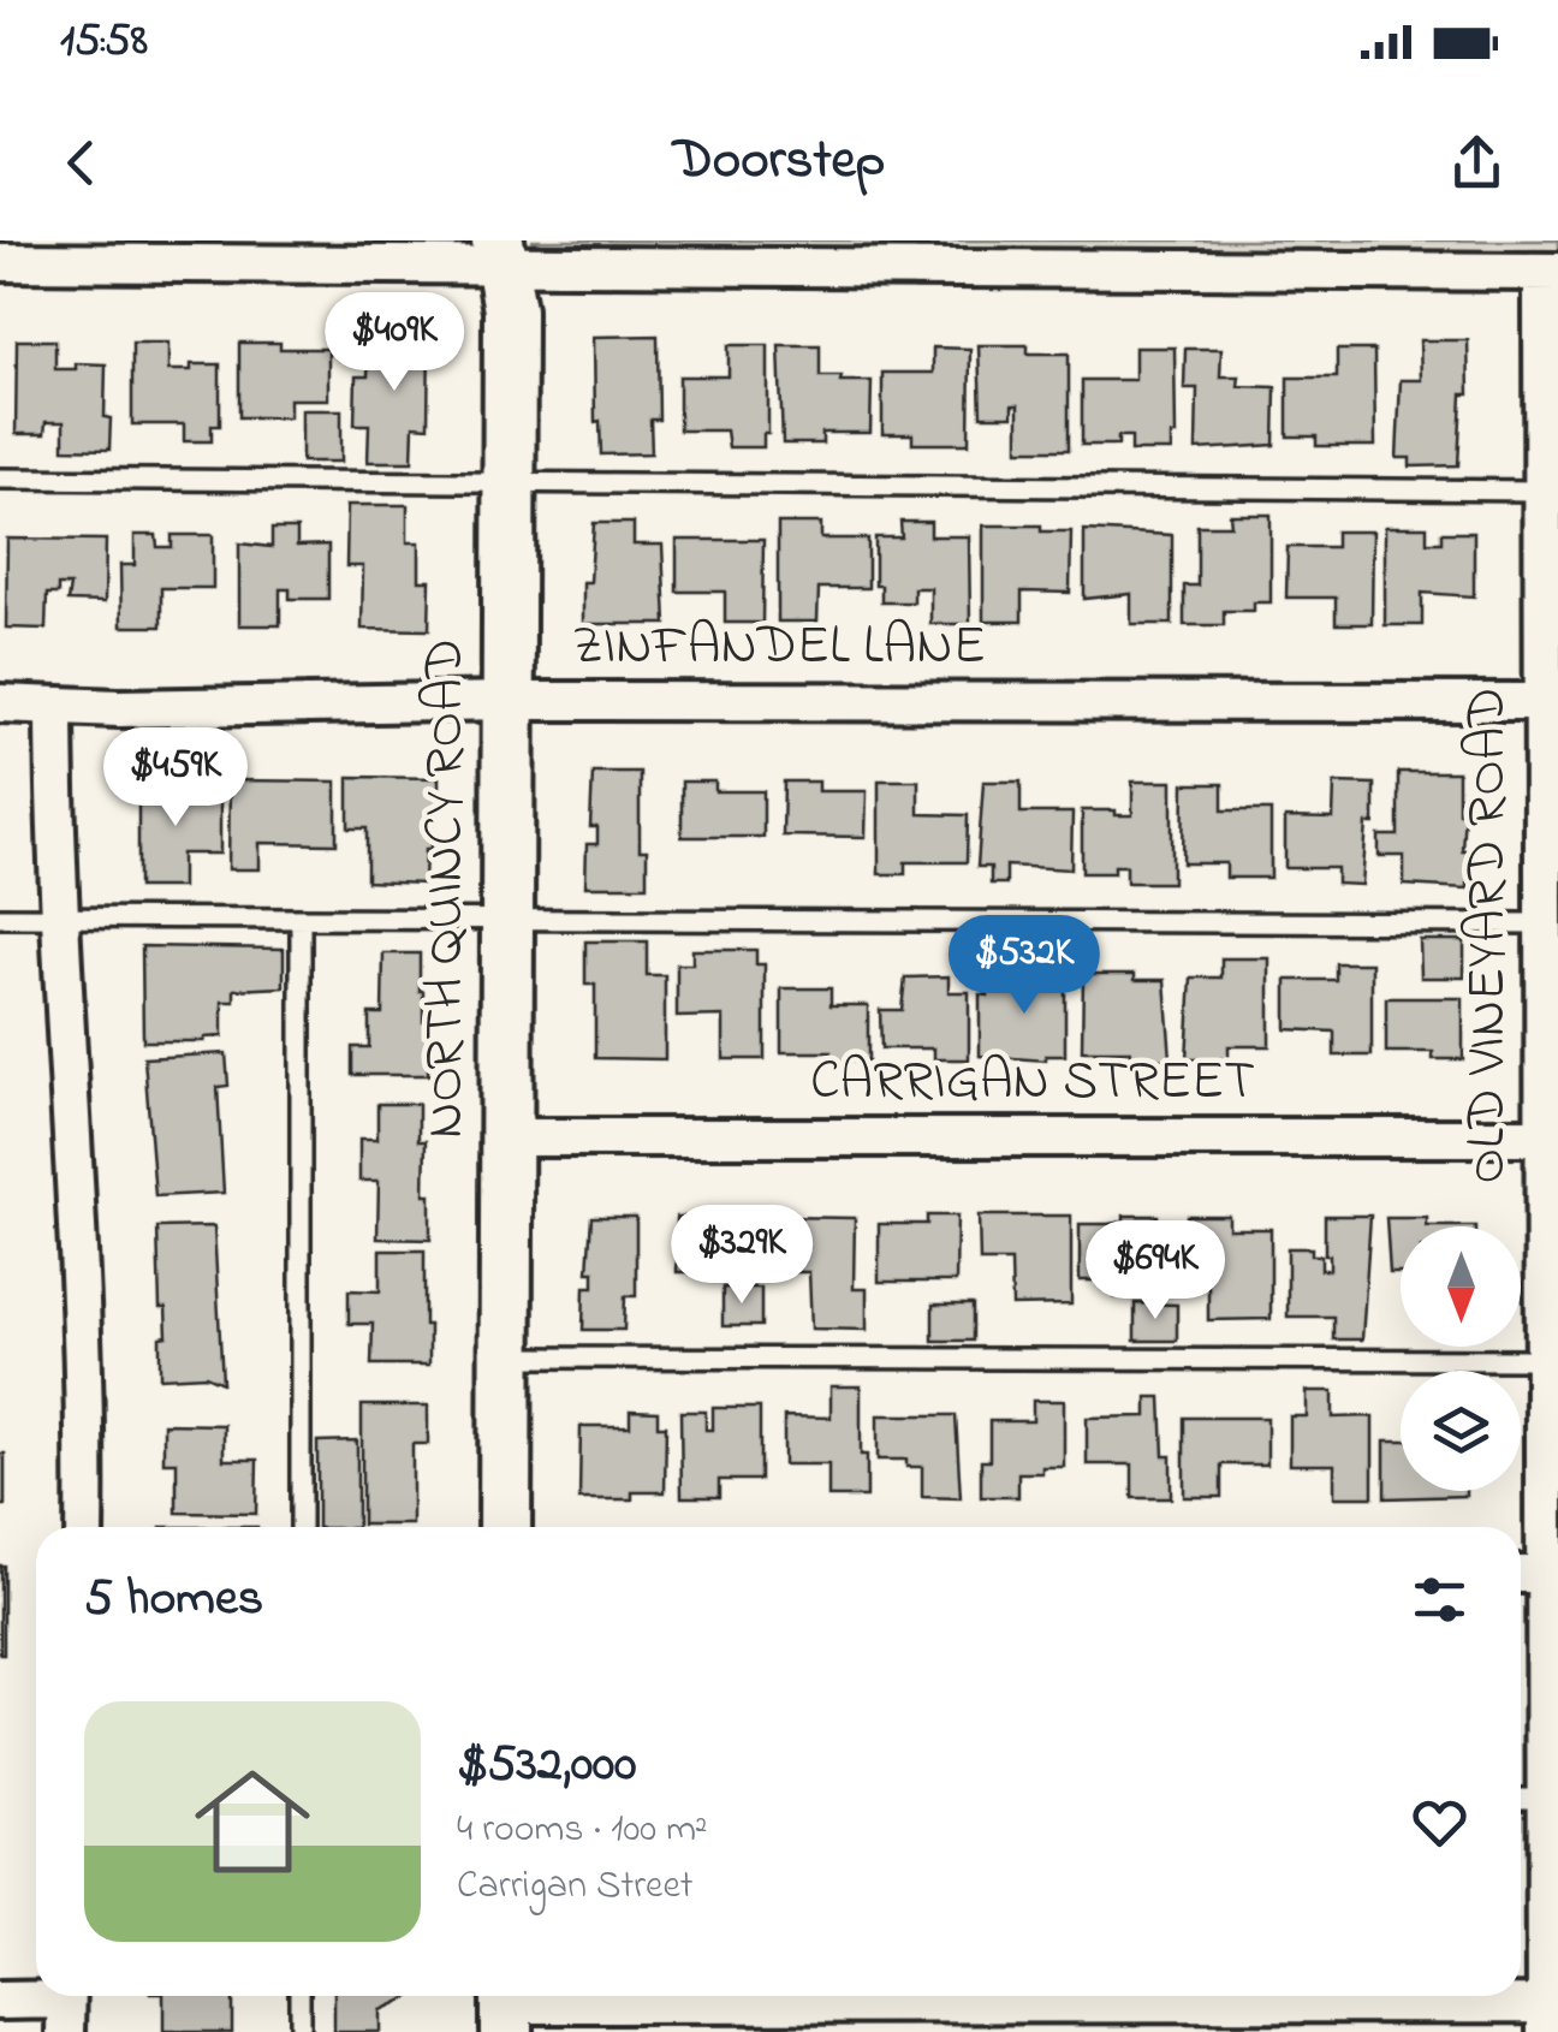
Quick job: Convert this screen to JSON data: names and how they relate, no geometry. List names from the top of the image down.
{
  "streets": {
    "street": [
      "ZINFANDEL LANE",
      "NORTH QUINCY ROAD",
      "OLD VINEYARD ROAD",
      "CARRIGAN STREET"
    ]
  },
  "crossings": [
    ["ZINFANDEL LANE", "NORTH QUINCY ROAD"],
    ["ZINFANDEL LANE", "OLD VINEYARD ROAD"],
    ["NORTH QUINCY ROAD", "CARRIGAN STREET"],
    ["OLD VINEYARD ROAD", "CARRIGAN STREET"]
  ],
  "north": "bottom",
  "page": {
    "status": "15:58",
    "header": "Doorstep",
    "price": [
      "$409K",
      "$459K",
      "$532K",
      "$329K",
      "$694K"
    ],
    "heading": "5 homes",
    "list": [
      {
        "name": "$532,000",
        "note": "4 rooms · 100 m² · Carrigan Street"
      }
    ]
  }
}
